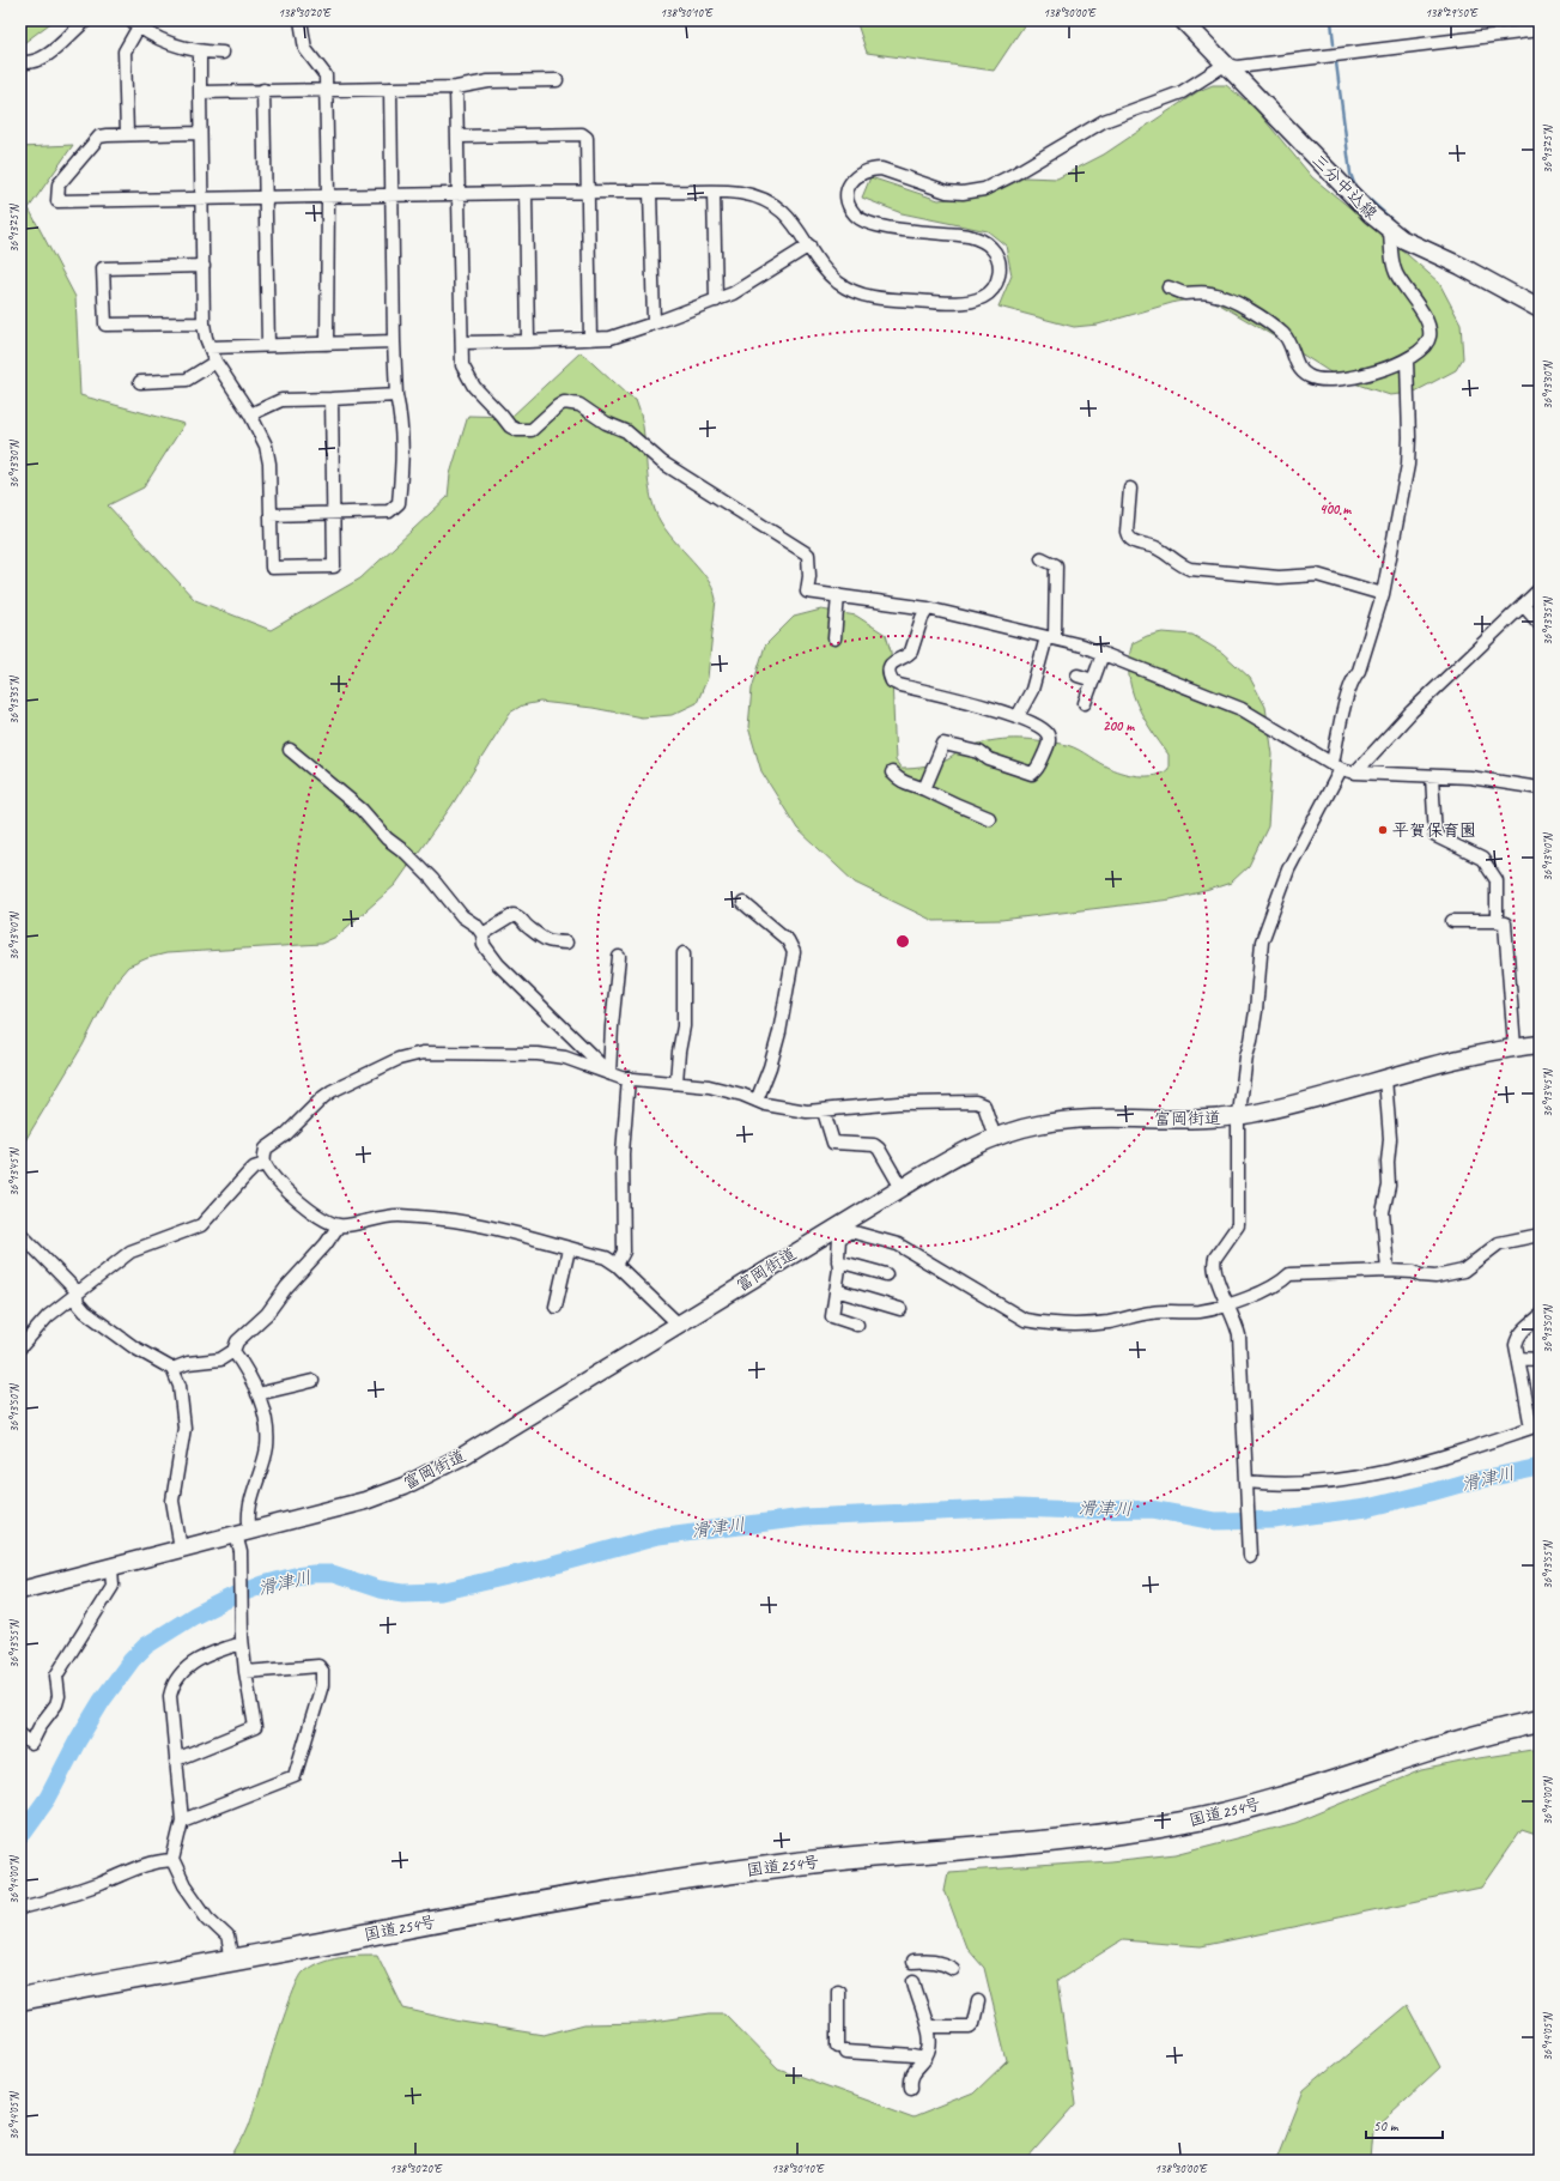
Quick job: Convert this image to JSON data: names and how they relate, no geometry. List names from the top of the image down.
{
  "streets": {
    "highway": ["国道254号"],
    "street": ["三分中込線", "富岡街道"]
  },
  "water": ["滑津川"],
  "places": ["平賀保育園"],
  "scale_bar": "50 m",
  "coordinates": [
    "138°30'20\"E",
    "138°30'10\"E",
    "138°30'00\"E",
    "138°29'50\"E",
    "36°13'25\"N",
    "36°13'30\"N",
    "36°13'35\"N",
    "36°13'40\"N",
    "36°13'45\"N",
    "36°13'50\"N",
    "36°13'55\"N",
    "36°14'00\"N",
    "36°14'05\"N"
  ],
  "rings": ["400 m", "200 m"]
}
